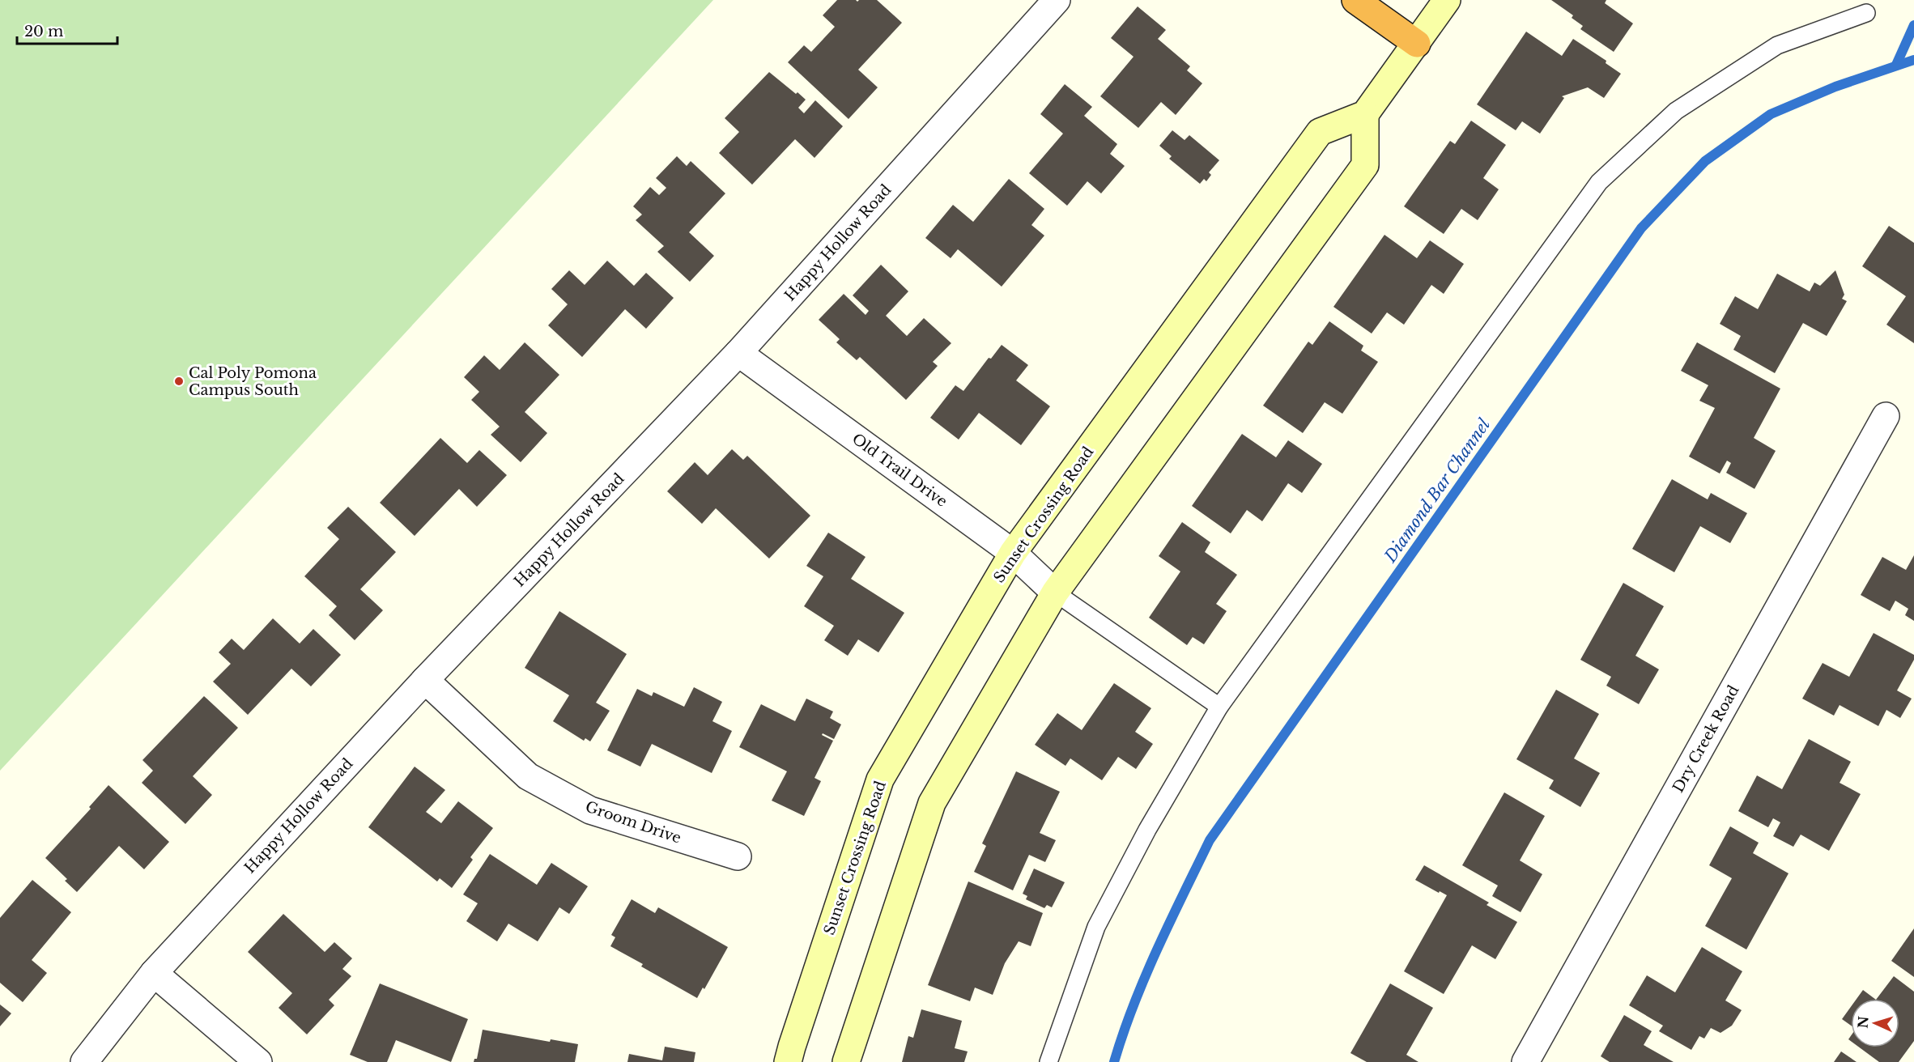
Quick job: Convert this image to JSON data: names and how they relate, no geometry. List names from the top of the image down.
{
  "streets": {
    "street": [
      "Happy Hollow Road",
      "Old Trail Drive",
      "Sunset Crossing Road",
      "Dry Creek Road",
      "Groom Drive"
    ]
  },
  "crossings": [
    ["Happy Hollow Road", "Old Trail Drive"],
    ["Happy Hollow Road", "Groom Drive"],
    ["Old Trail Drive", "Sunset Crossing Road"]
  ],
  "water": ["Diamond Bar Channel"],
  "places": ["Cal Poly Pomona Campus South"],
  "scale_bar": "20 m",
  "north": "left"
}
